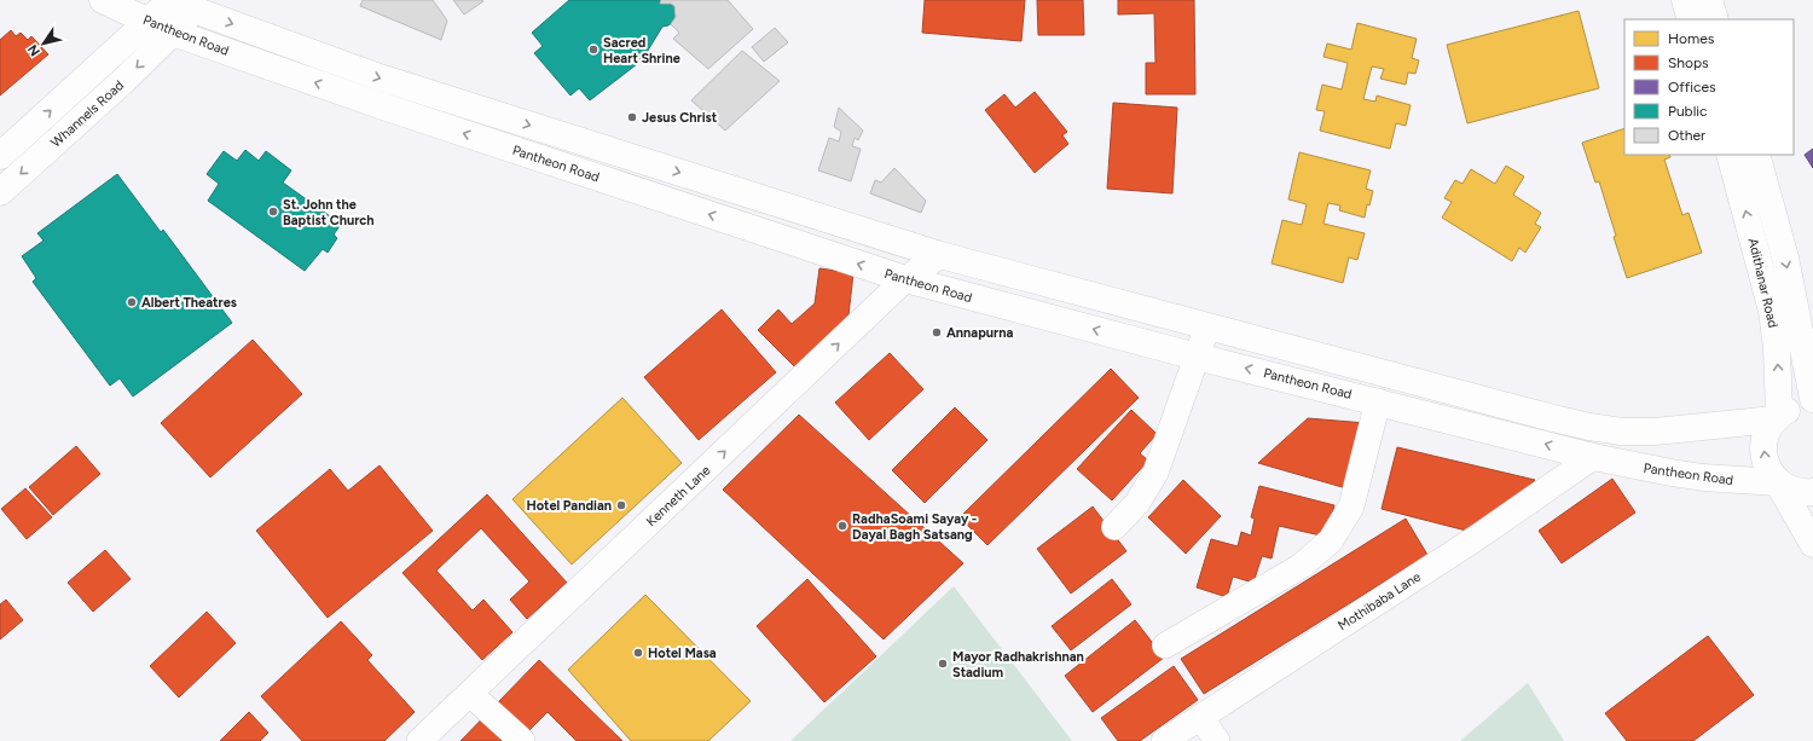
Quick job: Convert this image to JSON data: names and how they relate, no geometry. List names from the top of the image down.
{
  "streets": {
    "main road": ["Pantheon Road", "Whannels Road", "Adithanar Road"],
    "street": ["Kenneth Lane", "Mothibaba Lane"]
  },
  "crossings": [
    ["Pantheon Road", "Whannels Road"],
    ["Pantheon Road", "Adithanar Road"],
    ["Pantheon Road", "Kenneth Lane"],
    ["Pantheon Road", "Mothibaba Lane"]
  ],
  "one_way": ["Kenneth Lane"],
  "places": [
    "Sacred Heart Shrine",
    "Jesus Christ",
    "St. John the Baptist Church",
    "Albert Theatres",
    "Annapurna",
    "Hotel Pandian",
    "RadhaSoami Sayay - Dayal Bagh Satsang",
    "Hotel Masa",
    "Mayor Radhakrishnan Stadium"
  ],
  "legend": [
    "Homes",
    "Shops",
    "Offices",
    "Public",
    "Other"
  ],
  "north": "bottom left"
}
